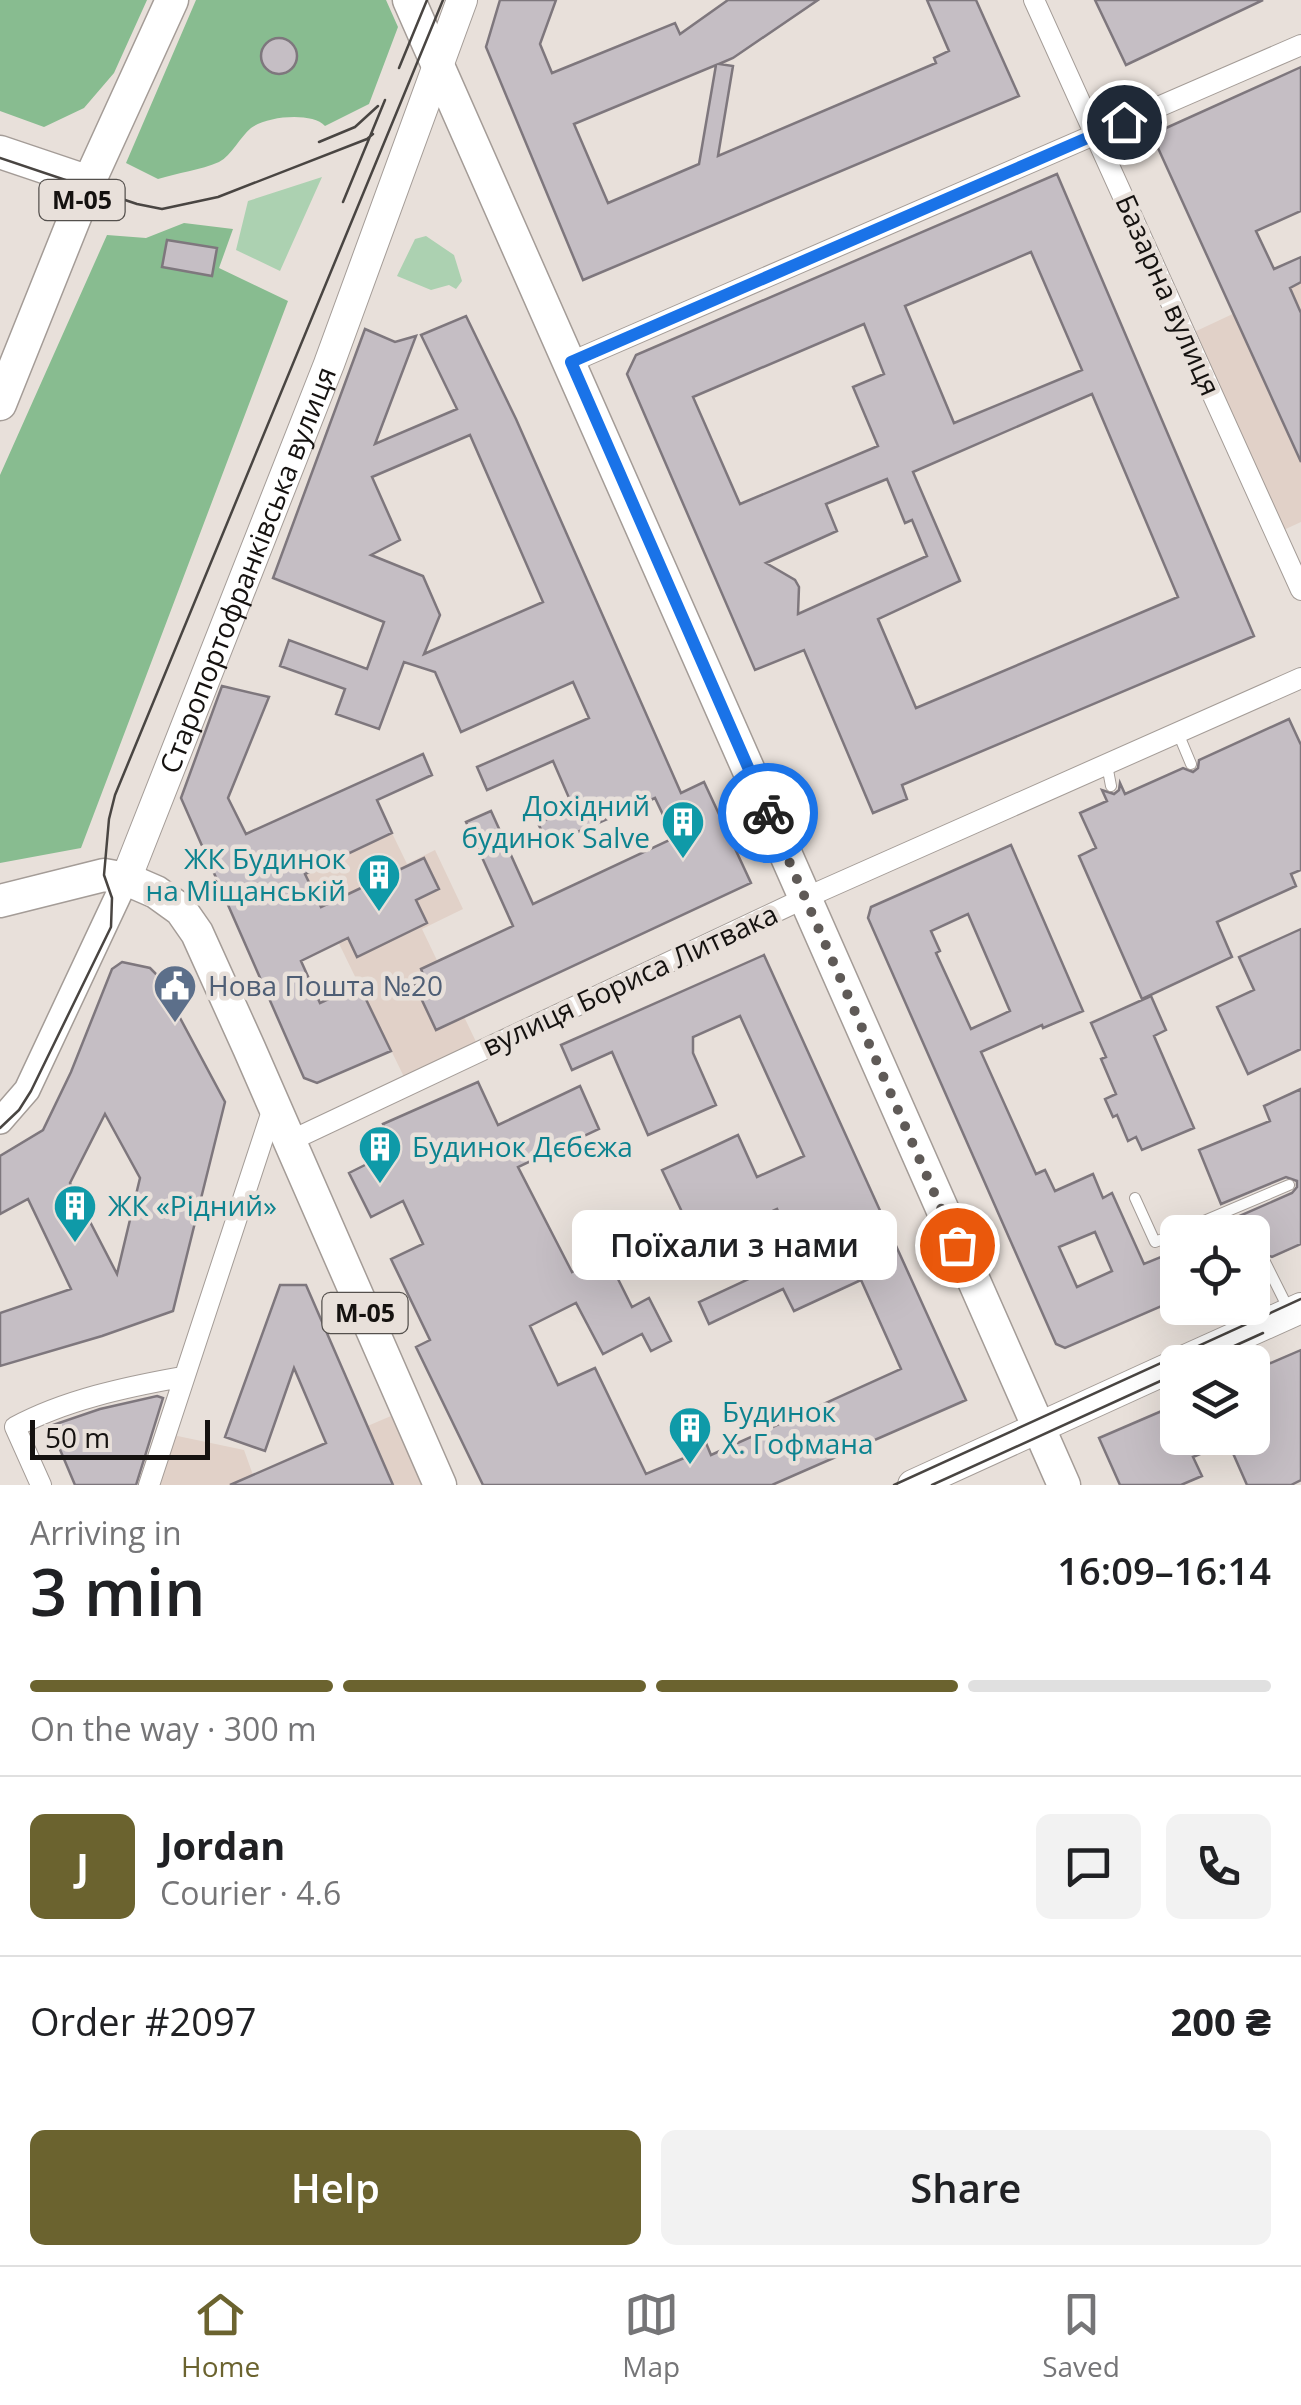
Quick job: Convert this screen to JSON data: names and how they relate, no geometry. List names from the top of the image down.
{
  "streets": {
    "main road": ["М-05", "Старопортофранківська вулиця"],
    "street": ["Базарна вулиця", "вулиця Бориса Литвака"]
  },
  "crossings": [
    ["М-05", "Старопортофранківська вулиця"],
    ["М-05", "вулиця Бориса Литвака"]
  ],
  "places": {
    "building": [
      "Дохідний будинок Salve",
      "ЖК Будинок на Міщанській",
      "Будинок Дєбєжа",
      "ЖК «Рідний»",
      "Будинок Х. Гофмана"
    ],
    "public building": ["Нова Пошта №20"],
    "other": ["Поїхали з нами"]
  },
  "scale_bar": "50 m",
  "page": {
    "bubble": "Поїхали з нами",
    "scale": "50 m",
    "heading": ["3 min", "Arriving in", "16:09–16:14"],
    "panel": [
      "Jordan",
      "Courier · 4.6",
      "Order #2097",
      "200 ₴"
    ],
    "bar": "On the way · 300 m",
    "round": "J",
    "buttons": ["Help", "Share"],
    "tabs": ["Home", "Map", "Saved"]
  }
}
